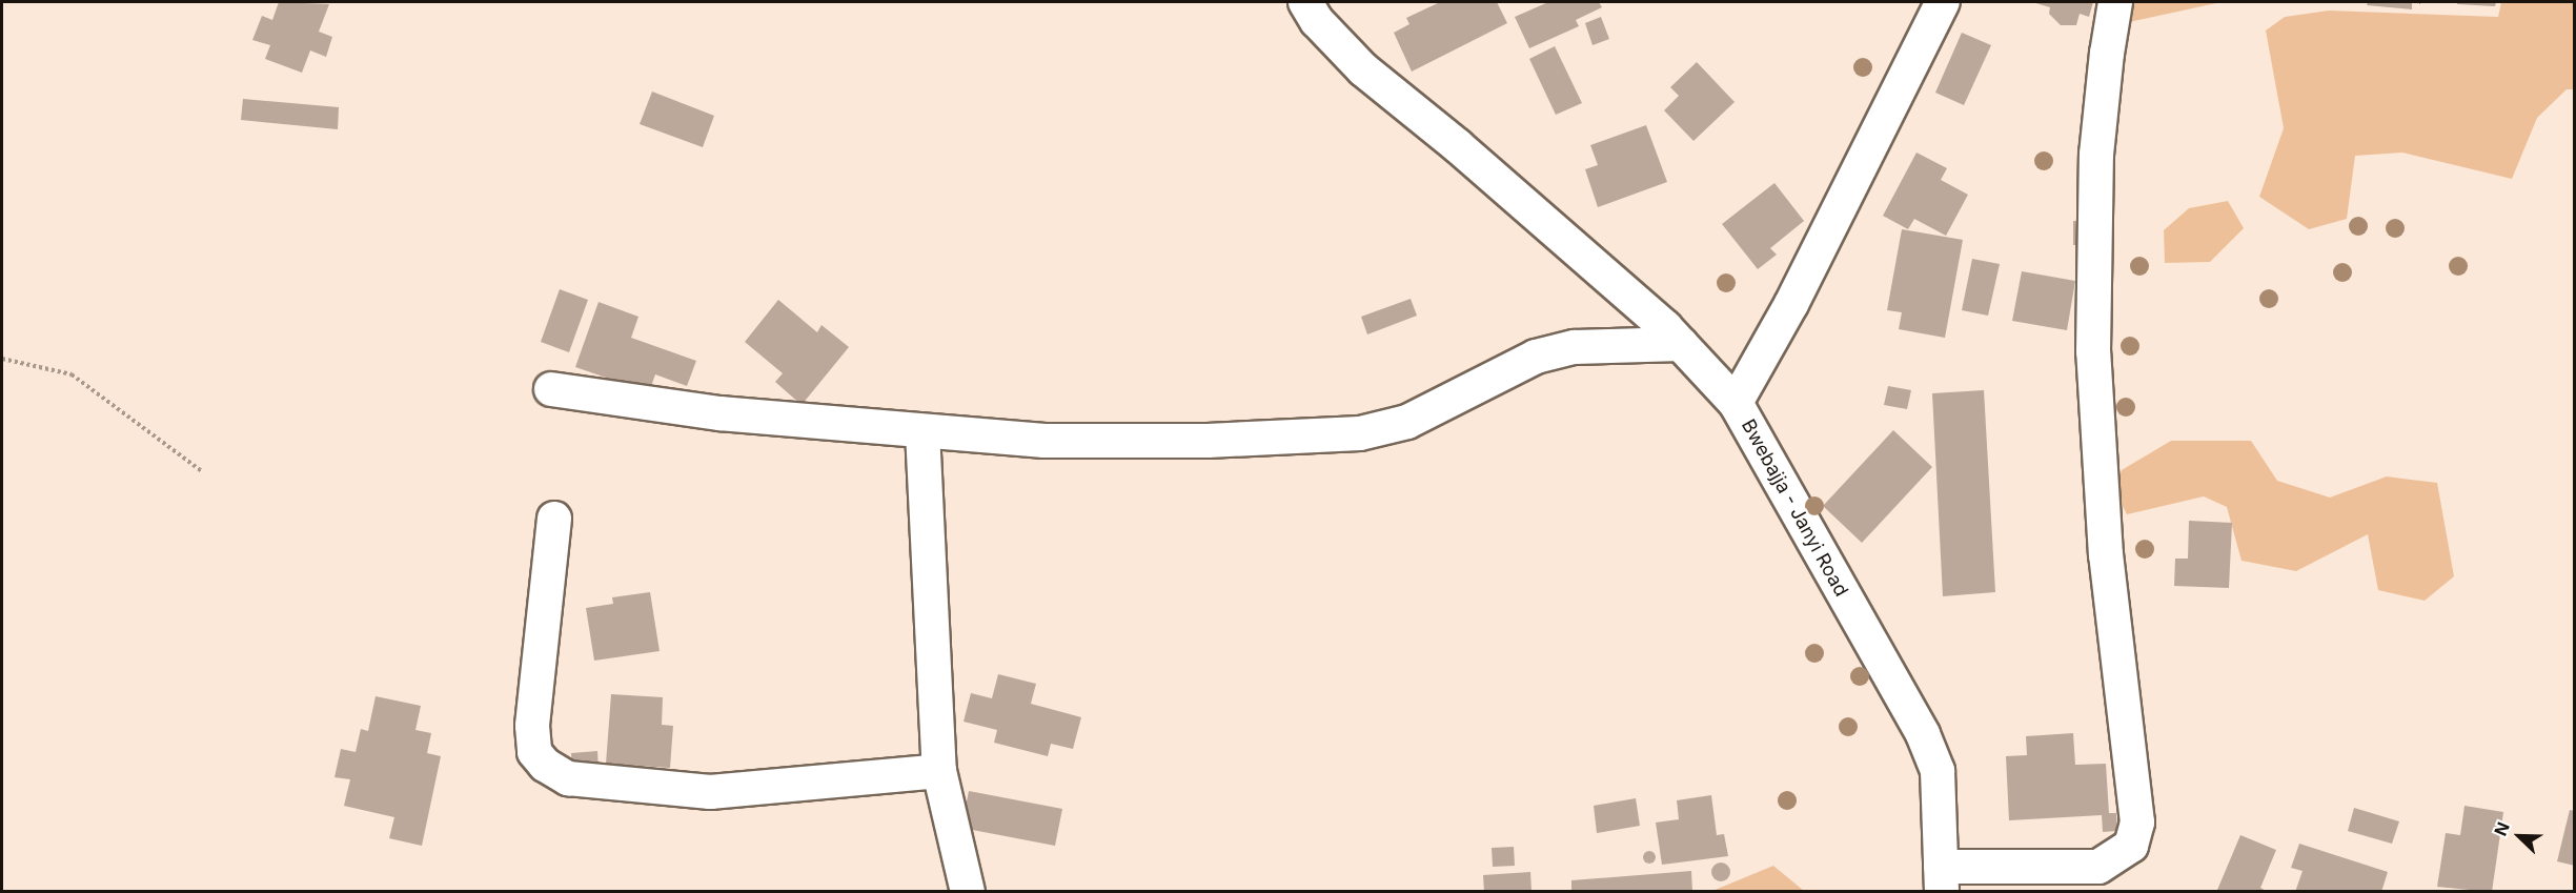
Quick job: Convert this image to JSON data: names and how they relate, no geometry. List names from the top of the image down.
{
  "streets": {
    "street": ["Bwebajja - Janyi Road"]
  },
  "north": "top left"
}
